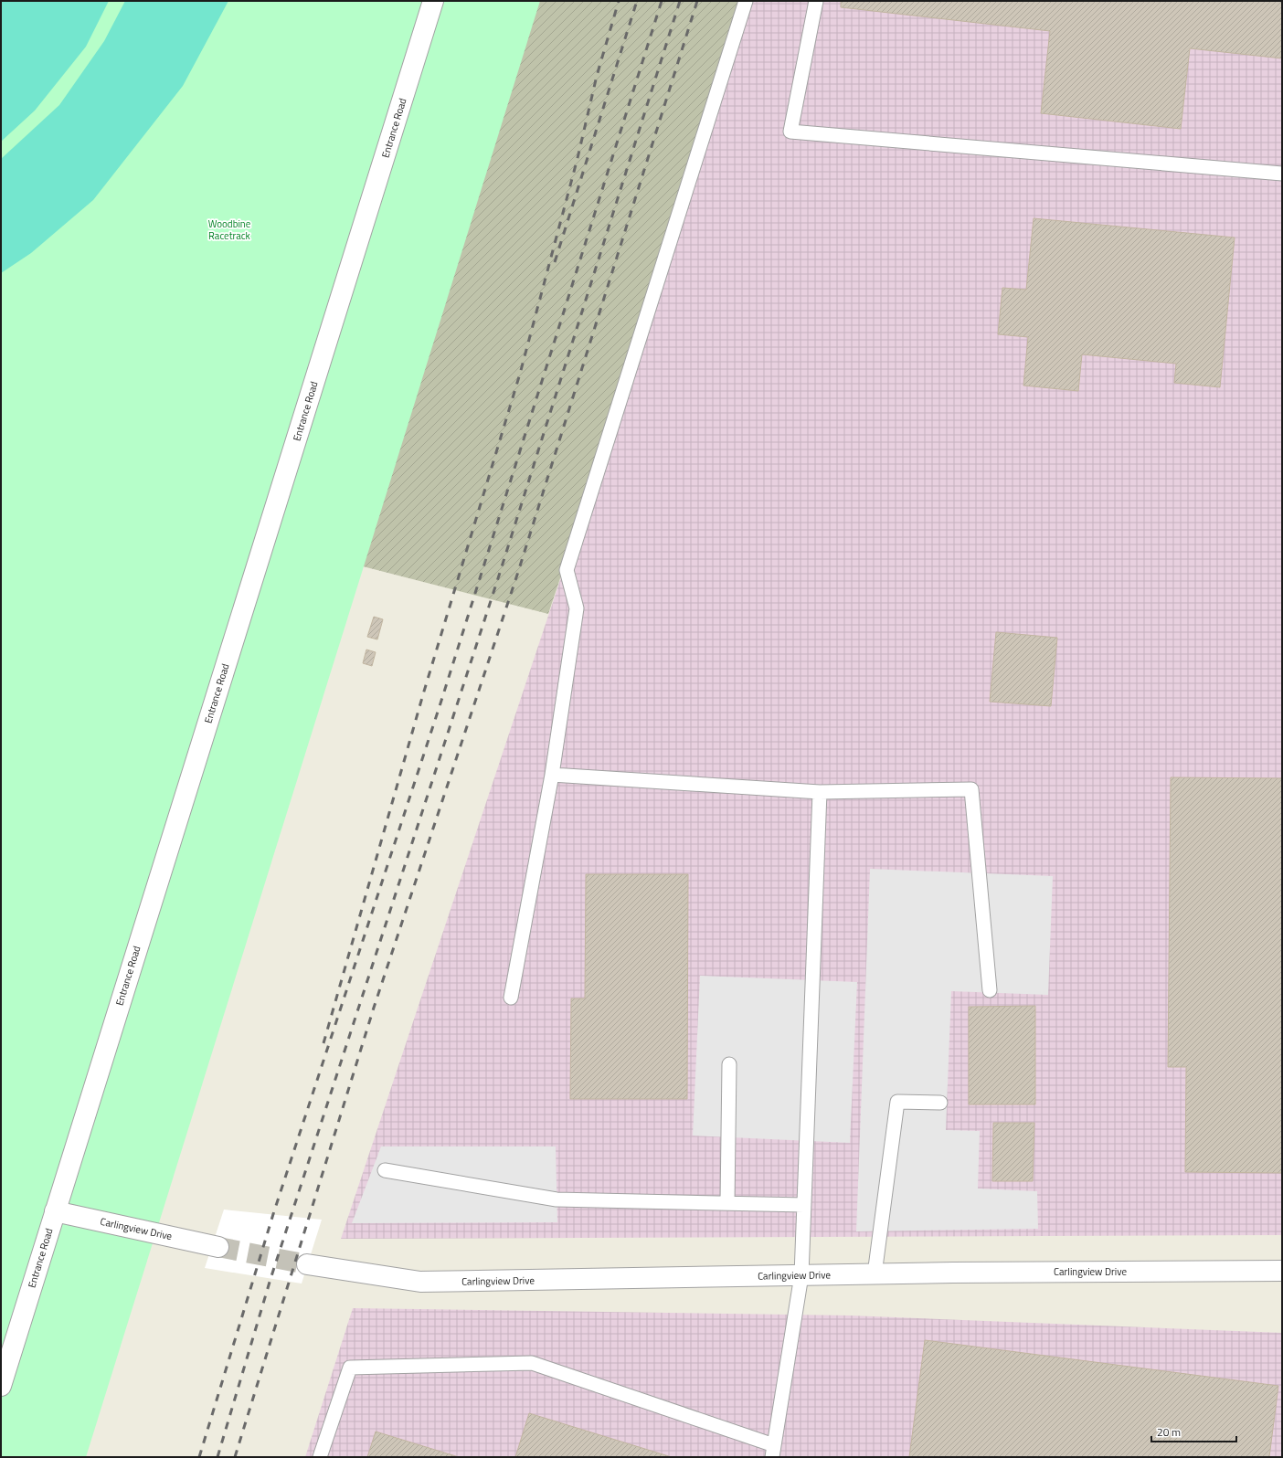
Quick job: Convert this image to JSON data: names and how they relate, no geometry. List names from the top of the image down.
{
  "streets": {
    "street": ["Entrance Road", "Carlingview Drive"]
  },
  "crossings": [
    ["Entrance Road", "Carlingview Drive"]
  ],
  "parks": ["Woodbine Racetrack"],
  "scale_bar": "20 m"
}
